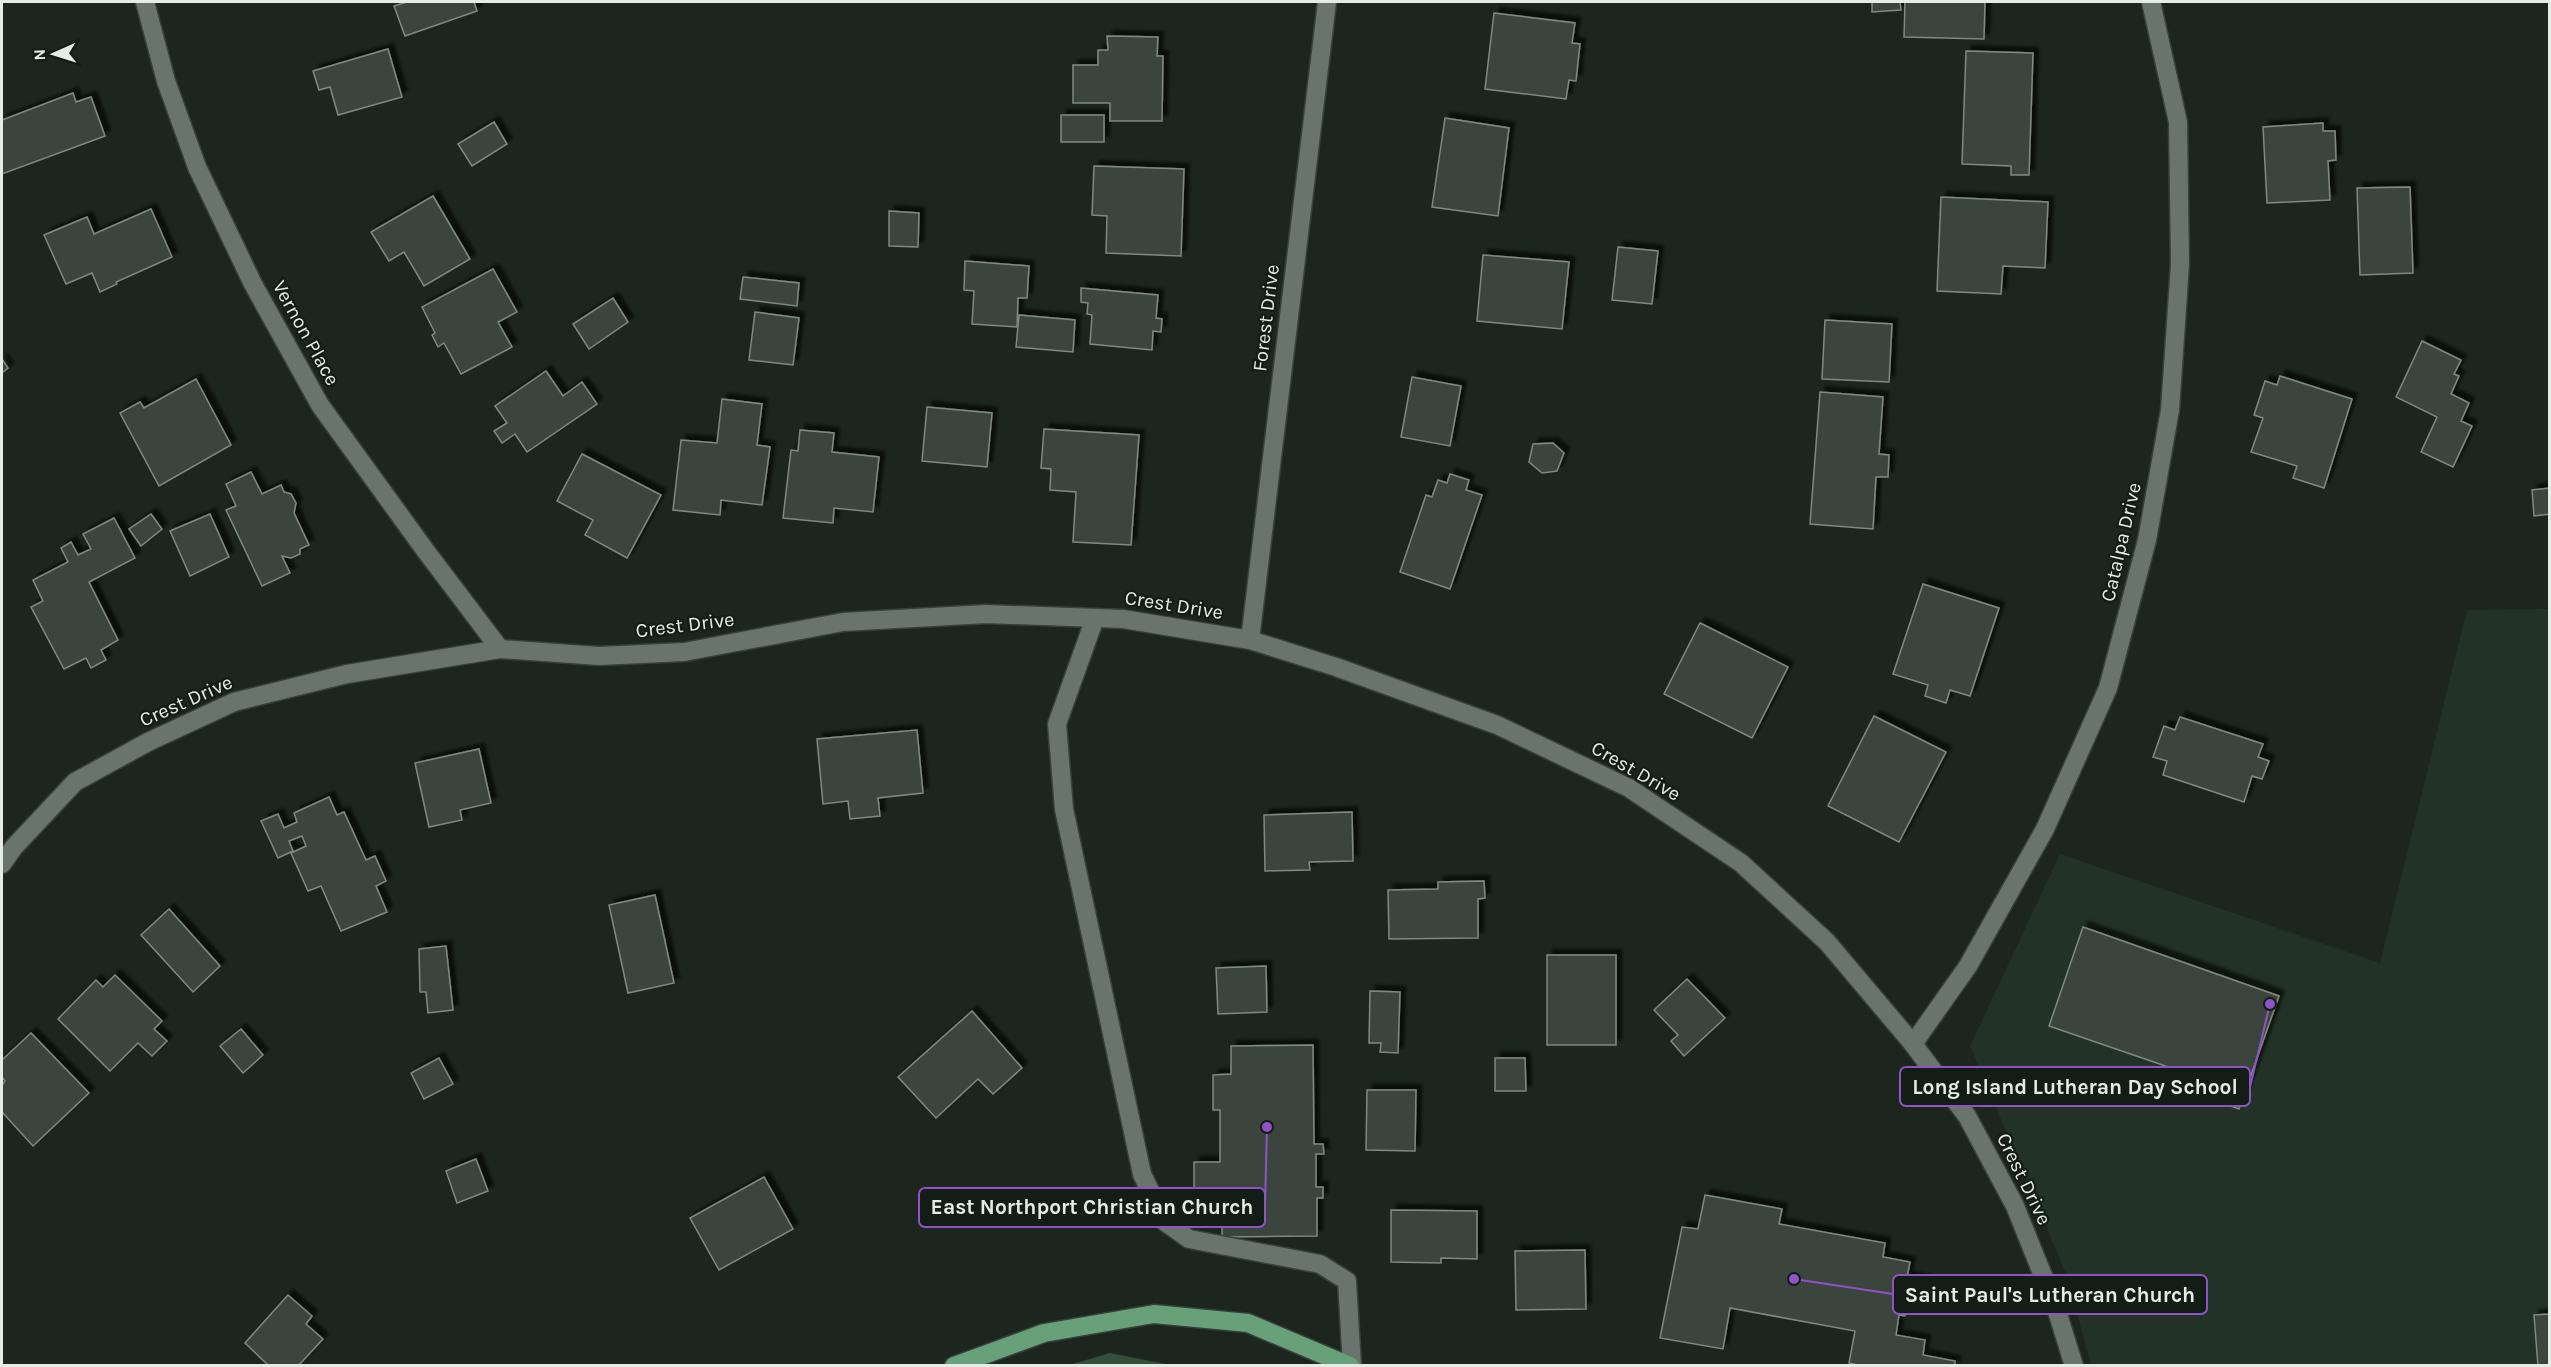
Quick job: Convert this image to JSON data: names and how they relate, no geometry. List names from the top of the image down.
{
  "streets": {
    "street": [
      "Forest Drive",
      "Vernon Place",
      "Catalpa Drive",
      "Crest Drive"
    ]
  },
  "crossings": [
    ["Forest Drive", "Crest Drive"],
    ["Vernon Place", "Crest Drive"],
    ["Catalpa Drive", "Crest Drive"]
  ],
  "places": ["Long Island Lutheran Day School", "East Northport Christian Church", "Saint Paul's Lutheran Church"],
  "north": "left"
}
